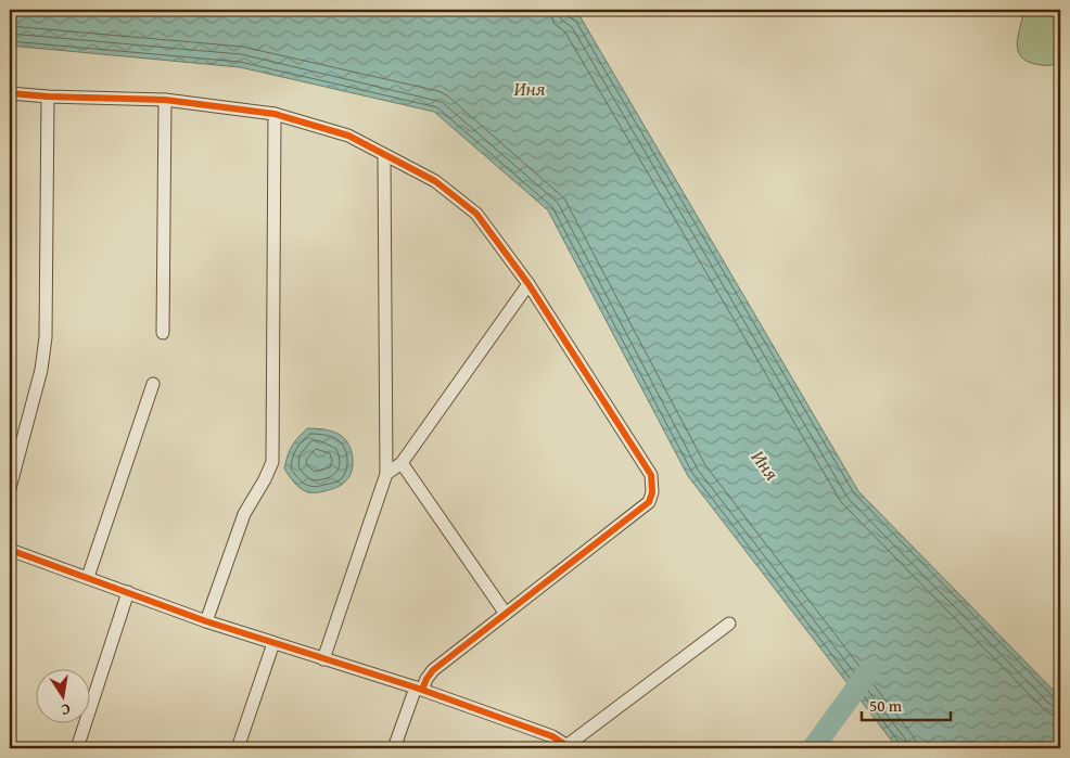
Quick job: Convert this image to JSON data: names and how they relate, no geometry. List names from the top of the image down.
{
  "water": ["Иня"],
  "scale_bar": "50 m",
  "north": "bottom"
}
